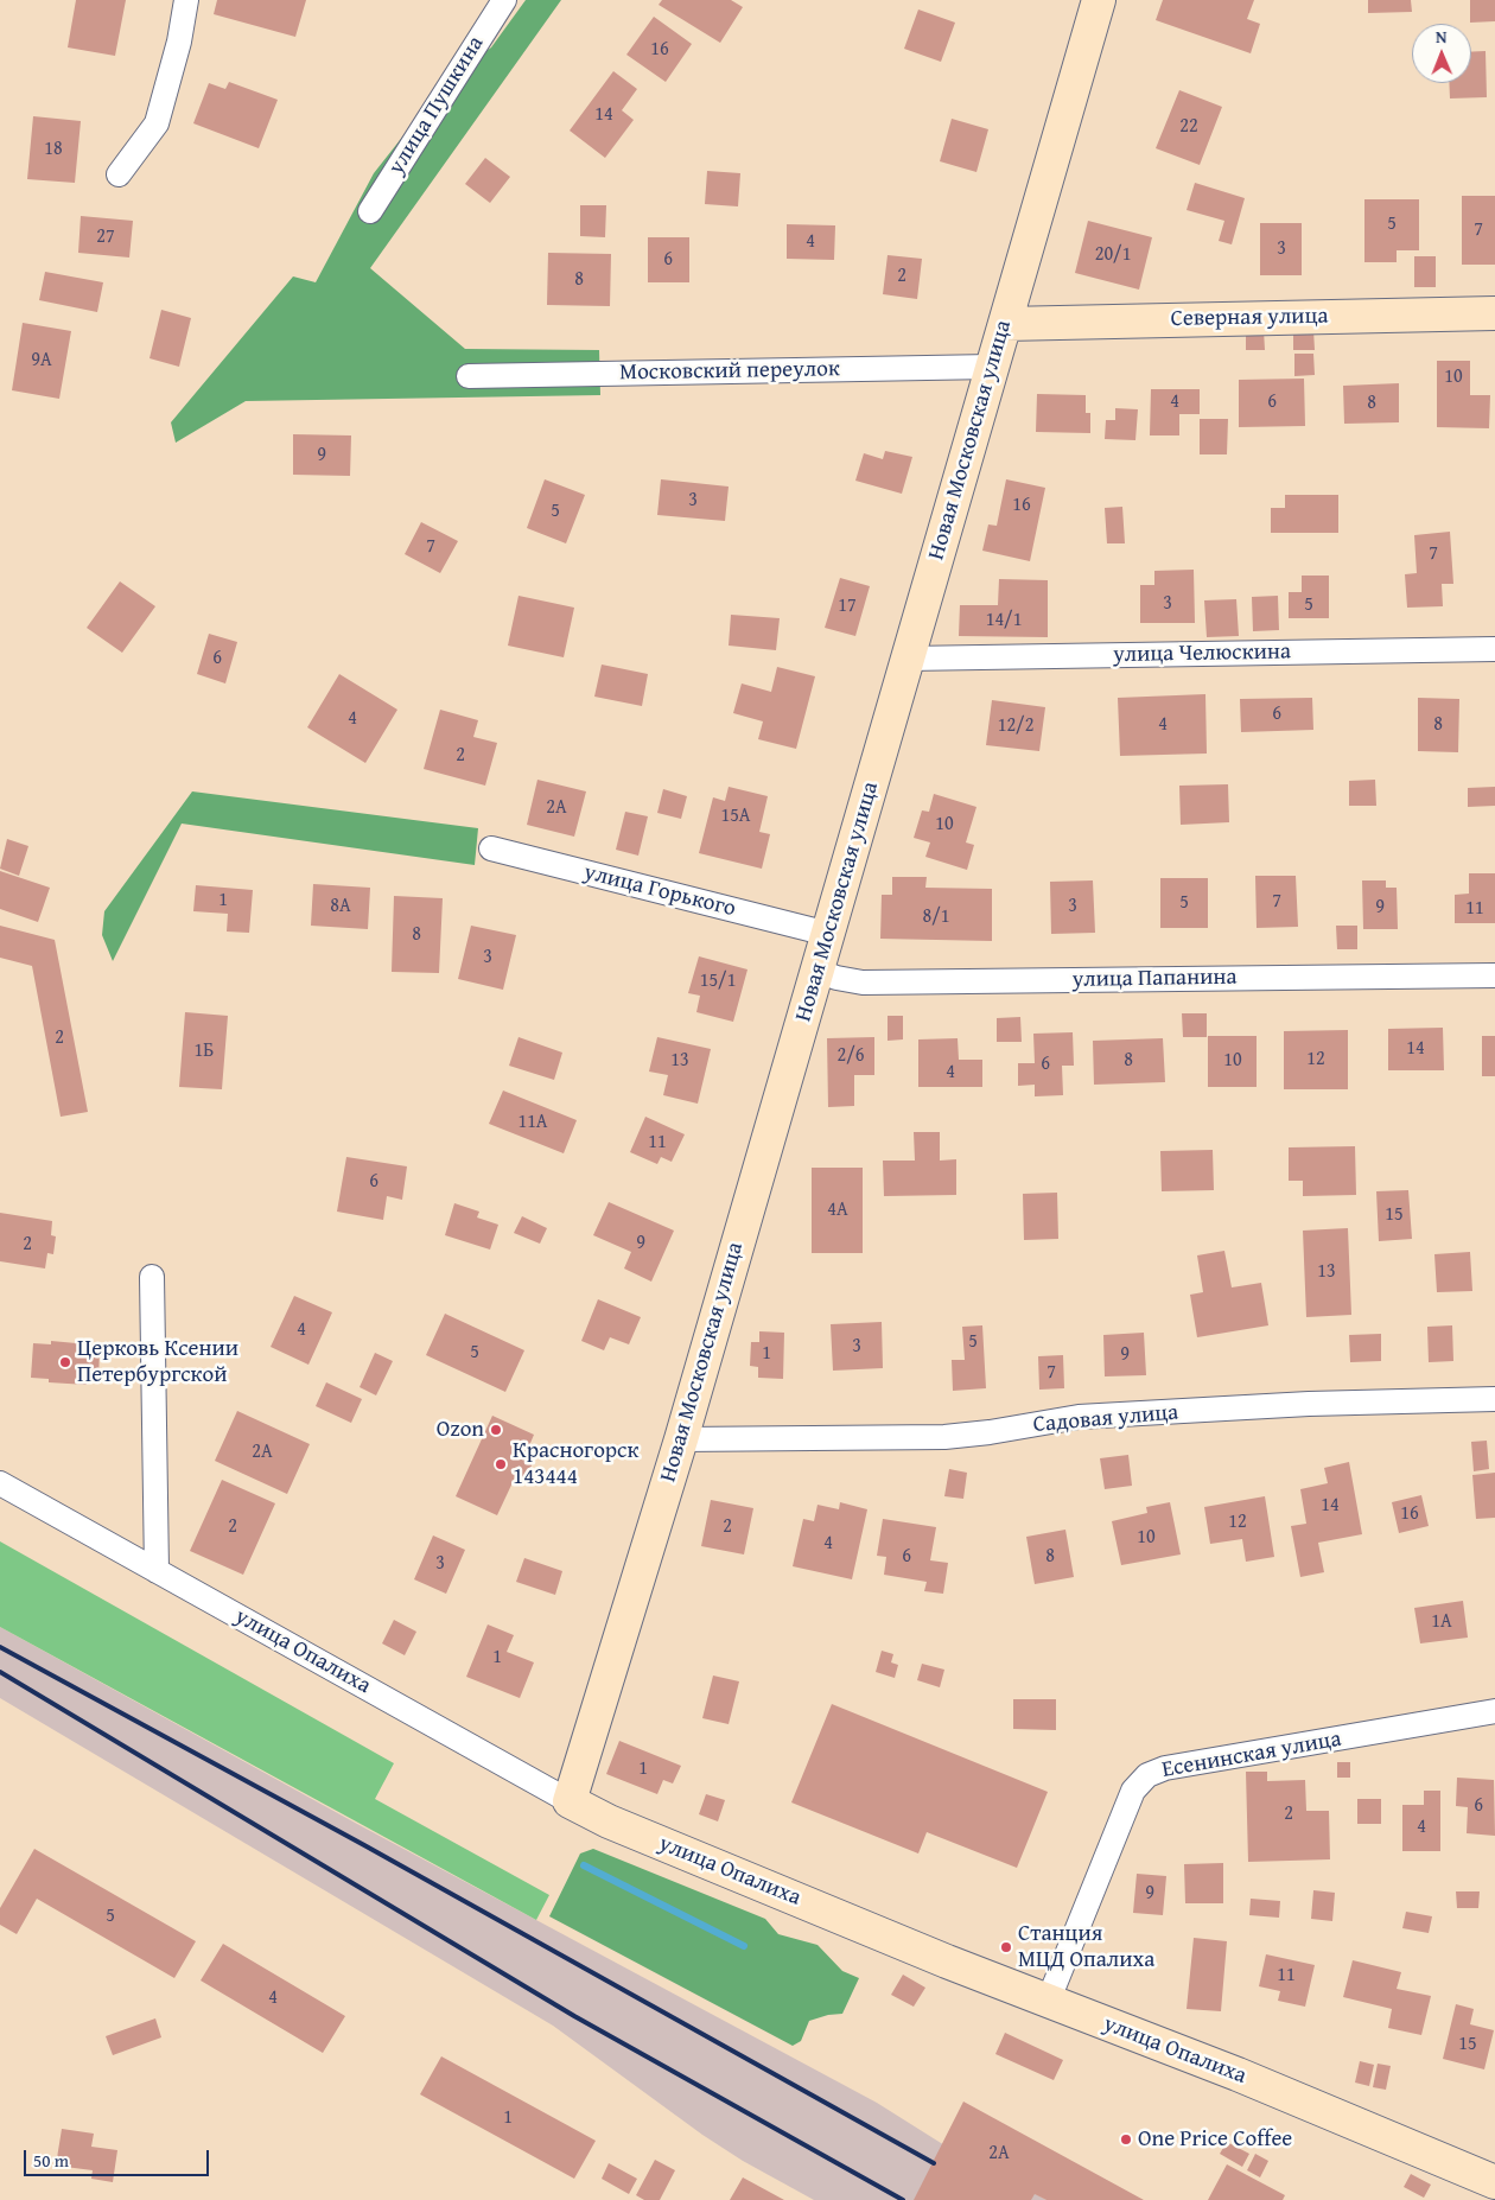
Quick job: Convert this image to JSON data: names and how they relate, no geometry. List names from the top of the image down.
{
  "streets": {
    "street": [
      "улица Пушкина",
      "Северная улица",
      "Московский переулок",
      "Новая Московская улица",
      "улица Челюскина",
      "улица Горького",
      "улица Папанина",
      "Садовая улица",
      "улица Опалиха",
      "Есенинская улица"
    ]
  },
  "crossings": [
    ["Северная улица", "Новая Московская улица"],
    ["Московский переулок", "Новая Московская улица"],
    ["Новая Московская улица", "улица Челюскина"],
    ["Новая Московская улица", "улица Горького"],
    ["Новая Московская улица", "улица Папанина"],
    ["Новая Московская улица", "Садовая улица"],
    ["Новая Московская улица", "улица Опалиха"],
    ["улица Опалиха", "Есенинская улица"]
  ],
  "places": [
    "Церковь Ксении Петербургской",
    "Ozon",
    "Красногорск 143444",
    "Станция МЦД Опалиха",
    "One Price Coffee"
  ],
  "house_numbers": [
    "16",
    "14",
    "22",
    "18",
    "5",
    "7",
    "27",
    "4",
    "3",
    "20/1",
    "6",
    "2",
    "8",
    "9А",
    "10",
    "4",
    "6",
    "8",
    "9",
    "3",
    "16",
    "5",
    "7",
    "7",
    "3",
    "5",
    "17",
    "14/1",
    "6",
    "6",
    "4",
    "4",
    "8",
    "12/2",
    "2",
    "2А",
    "15А",
    "10",
    "1",
    "7",
    "5",
    "8А",
    "3",
    "9",
    "11",
    "8/1",
    "8",
    "3",
    "15/1",
    "2",
    "14",
    "1Б",
    "2/6",
    "12",
    "13",
    "8",
    "10",
    "6",
    "4",
    "11А",
    "11",
    "6",
    "4А",
    "15",
    "9",
    "2",
    "13",
    "4",
    "5",
    "3",
    "5",
    "1",
    "9",
    "7",
    "2А",
    "14",
    "16",
    "12",
    "2",
    "2",
    "10",
    "4",
    "6",
    "8",
    "3",
    "1А",
    "1",
    "1",
    "6",
    "2",
    "4",
    "9",
    "5",
    "11",
    "4",
    "15",
    "1",
    "2А"
  ],
  "scale_bar": "50 m",
  "north": "top"
}
